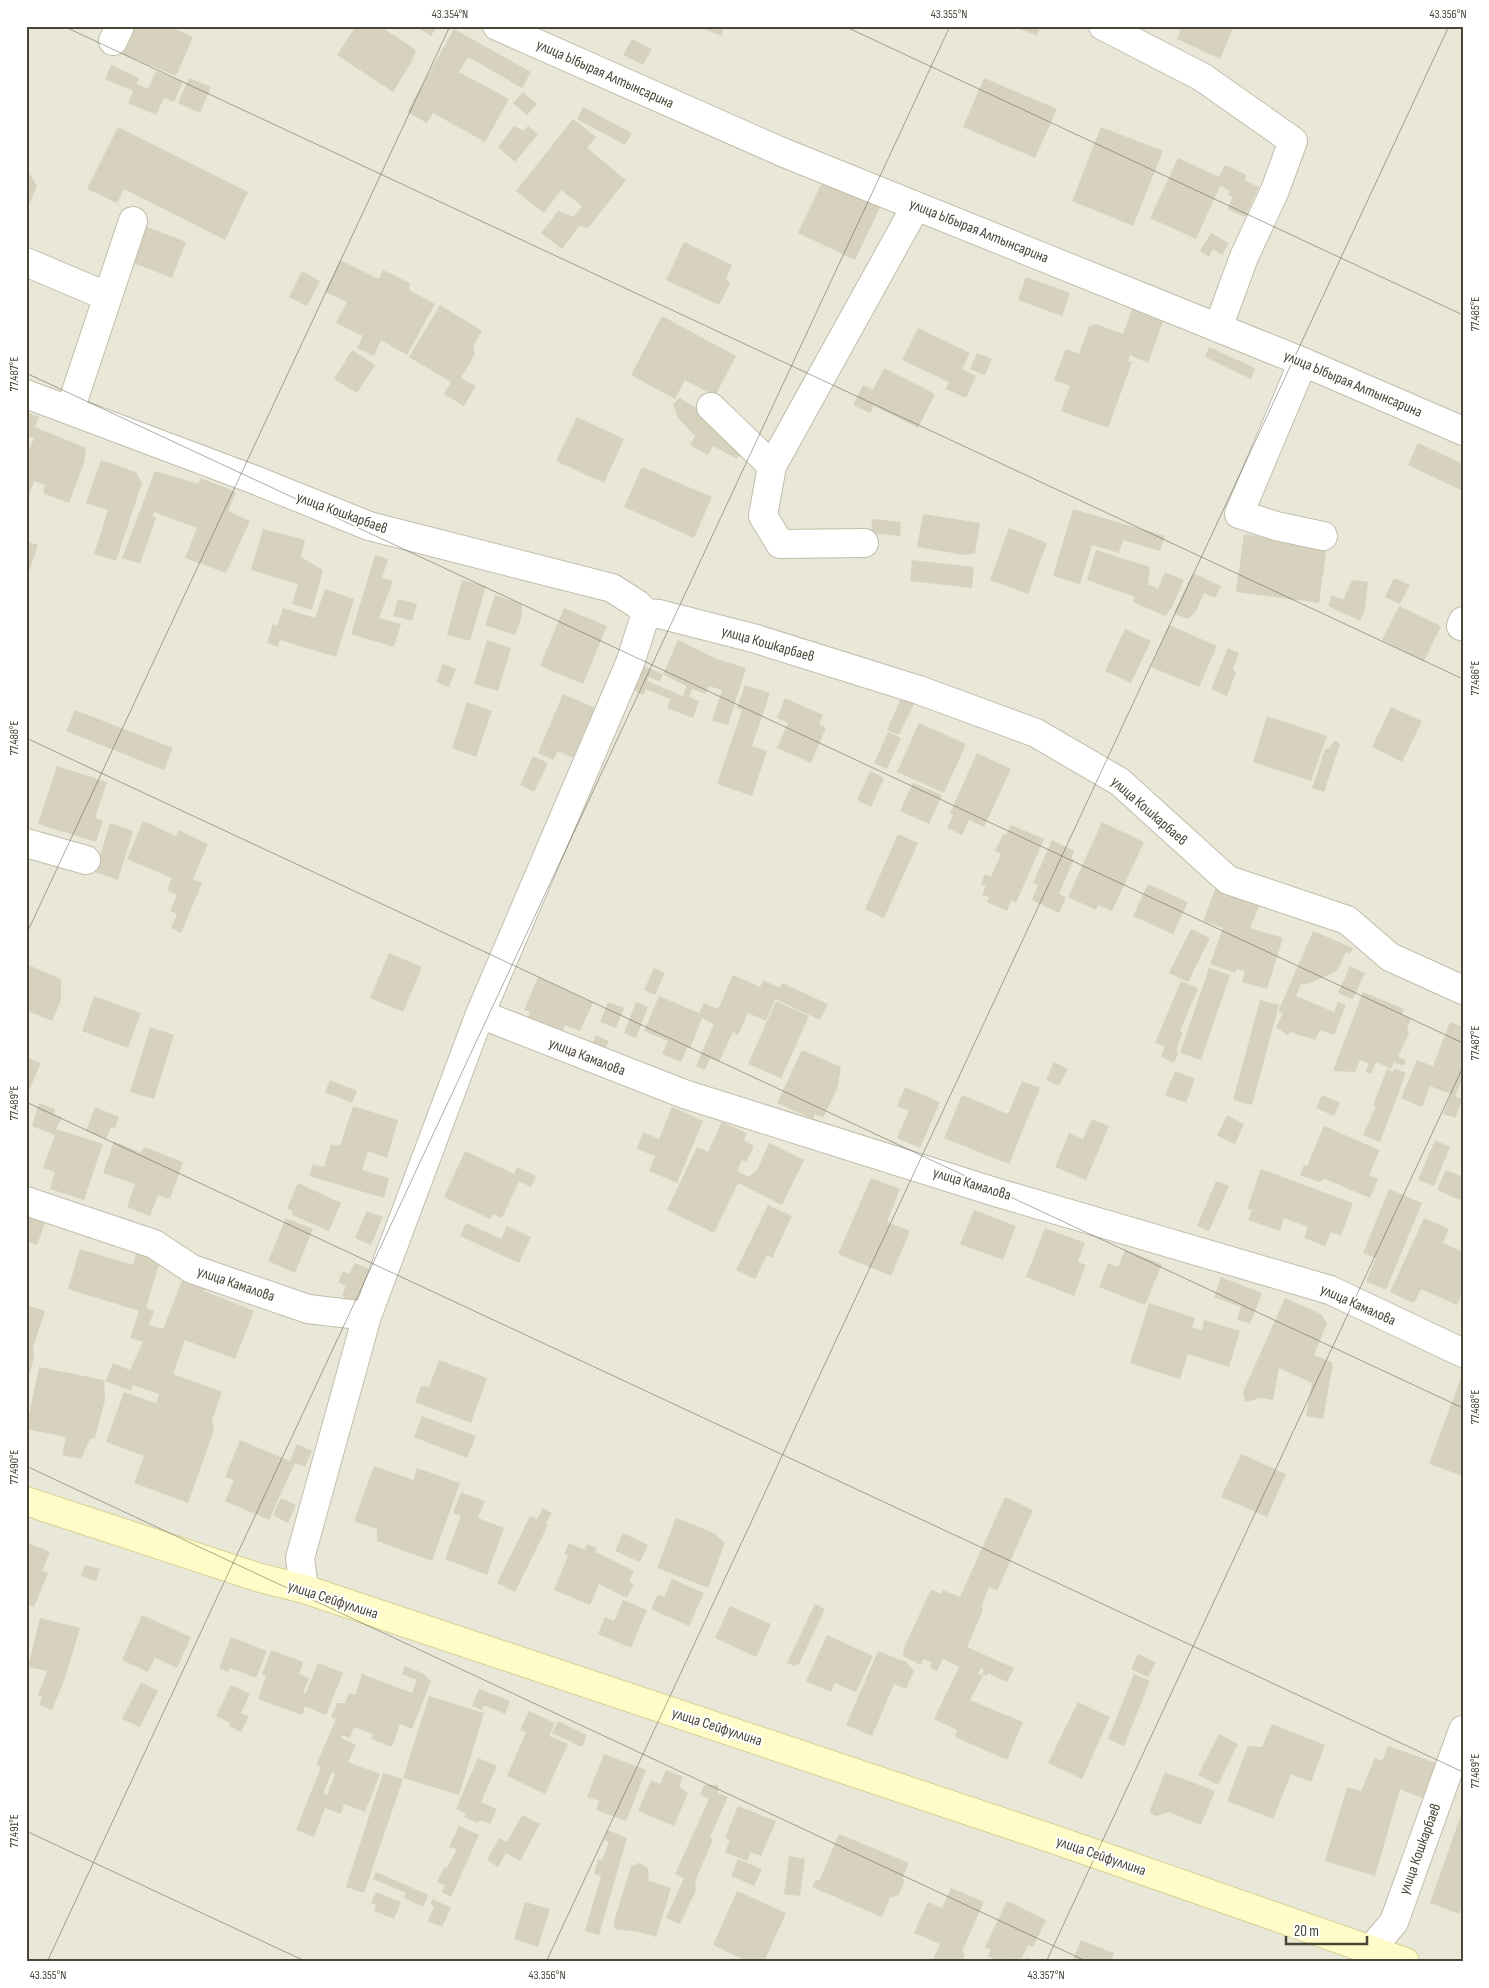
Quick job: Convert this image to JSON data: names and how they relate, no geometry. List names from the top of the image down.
{
  "streets": {
    "street": [
      "улица Ыбырая Алтынсарина",
      "улица Кошкарбаев",
      "улица Камалова",
      "улица Сейфуллина"
    ]
  },
  "crossings": [
    ["улица Кошкарбаев", "улица Сейфуллина"]
  ],
  "scale_bar": "20 m",
  "coordinates": [
    "43.354°N",
    "43.355°N",
    "43.356°N",
    "77.485°E",
    "77.487°E",
    "77.486°E",
    "77.488°E",
    "77.489°E",
    "77.490°E",
    "77.491°E",
    "43.357°N"
  ]
}
